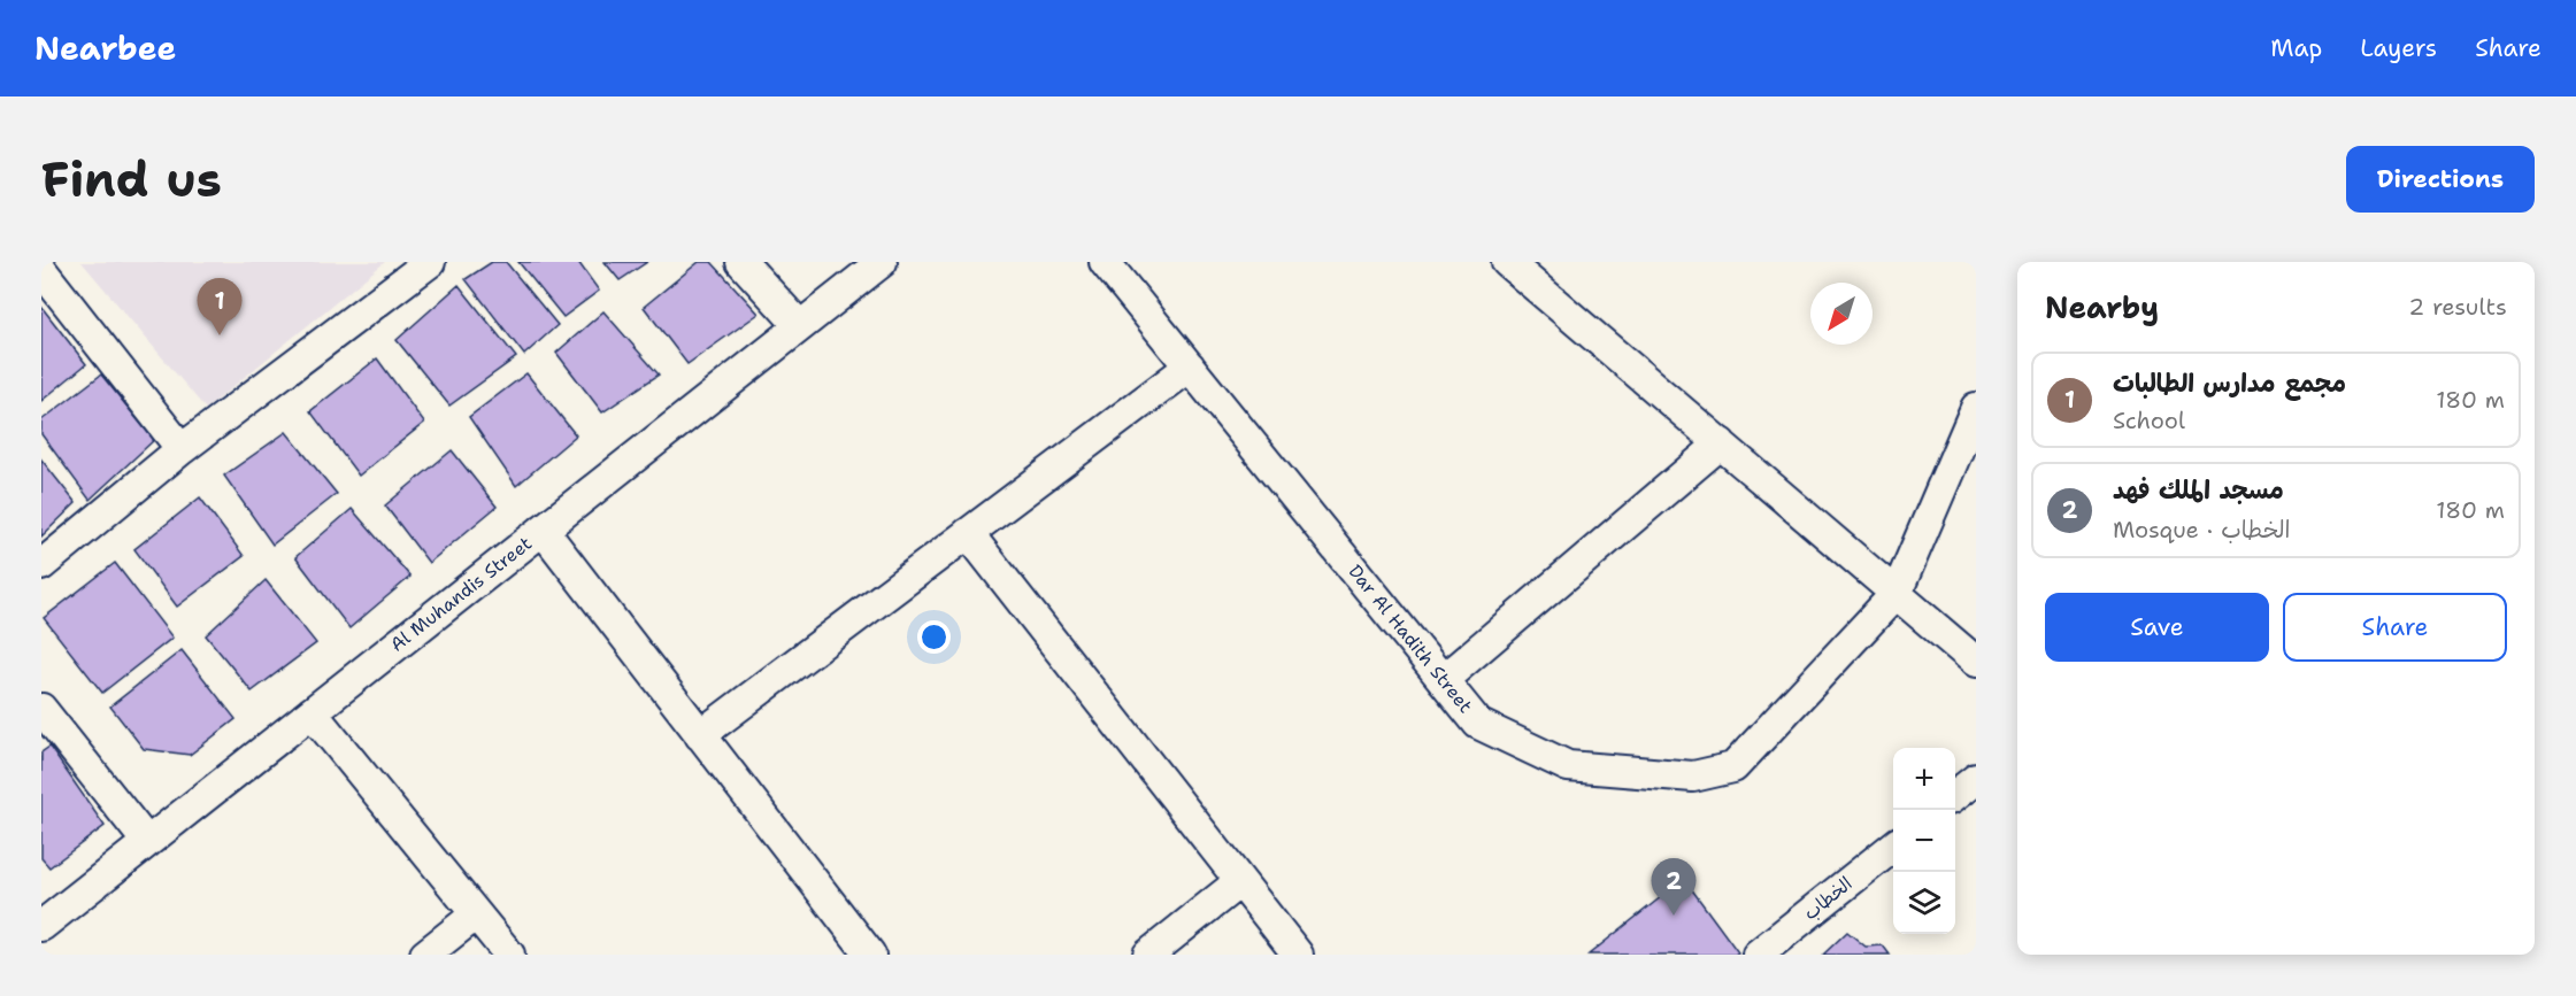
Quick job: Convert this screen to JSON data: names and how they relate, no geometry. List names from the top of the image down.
{
  "streets": {
    "street": ["Al Muhandis Street", "Dar Al Hadith Street", "الخطاب"]
  },
  "north": "bottom left",
  "page": {
    "header": "Nearbee",
    "nav": ["Map", "Layers", "Share"],
    "buttons": [
      "Directions",
      ["Save", "Share"]
    ],
    "title": "Find us",
    "heading": ["Nearby", "2 results"],
    "pins": ["1", "2"],
    "list": [
      {
        "mark": "1",
        "name": "مجمع مدارس الطالبات",
        "note": "School",
        "value": "180 m"
      },
      {
        "mark": "2",
        "name": "مسجد الملك فهد",
        "note": "Mosque · الخطاب",
        "value": "180 m"
      }
    ],
    "map_buttons": ["+", "−"]
  }
}
